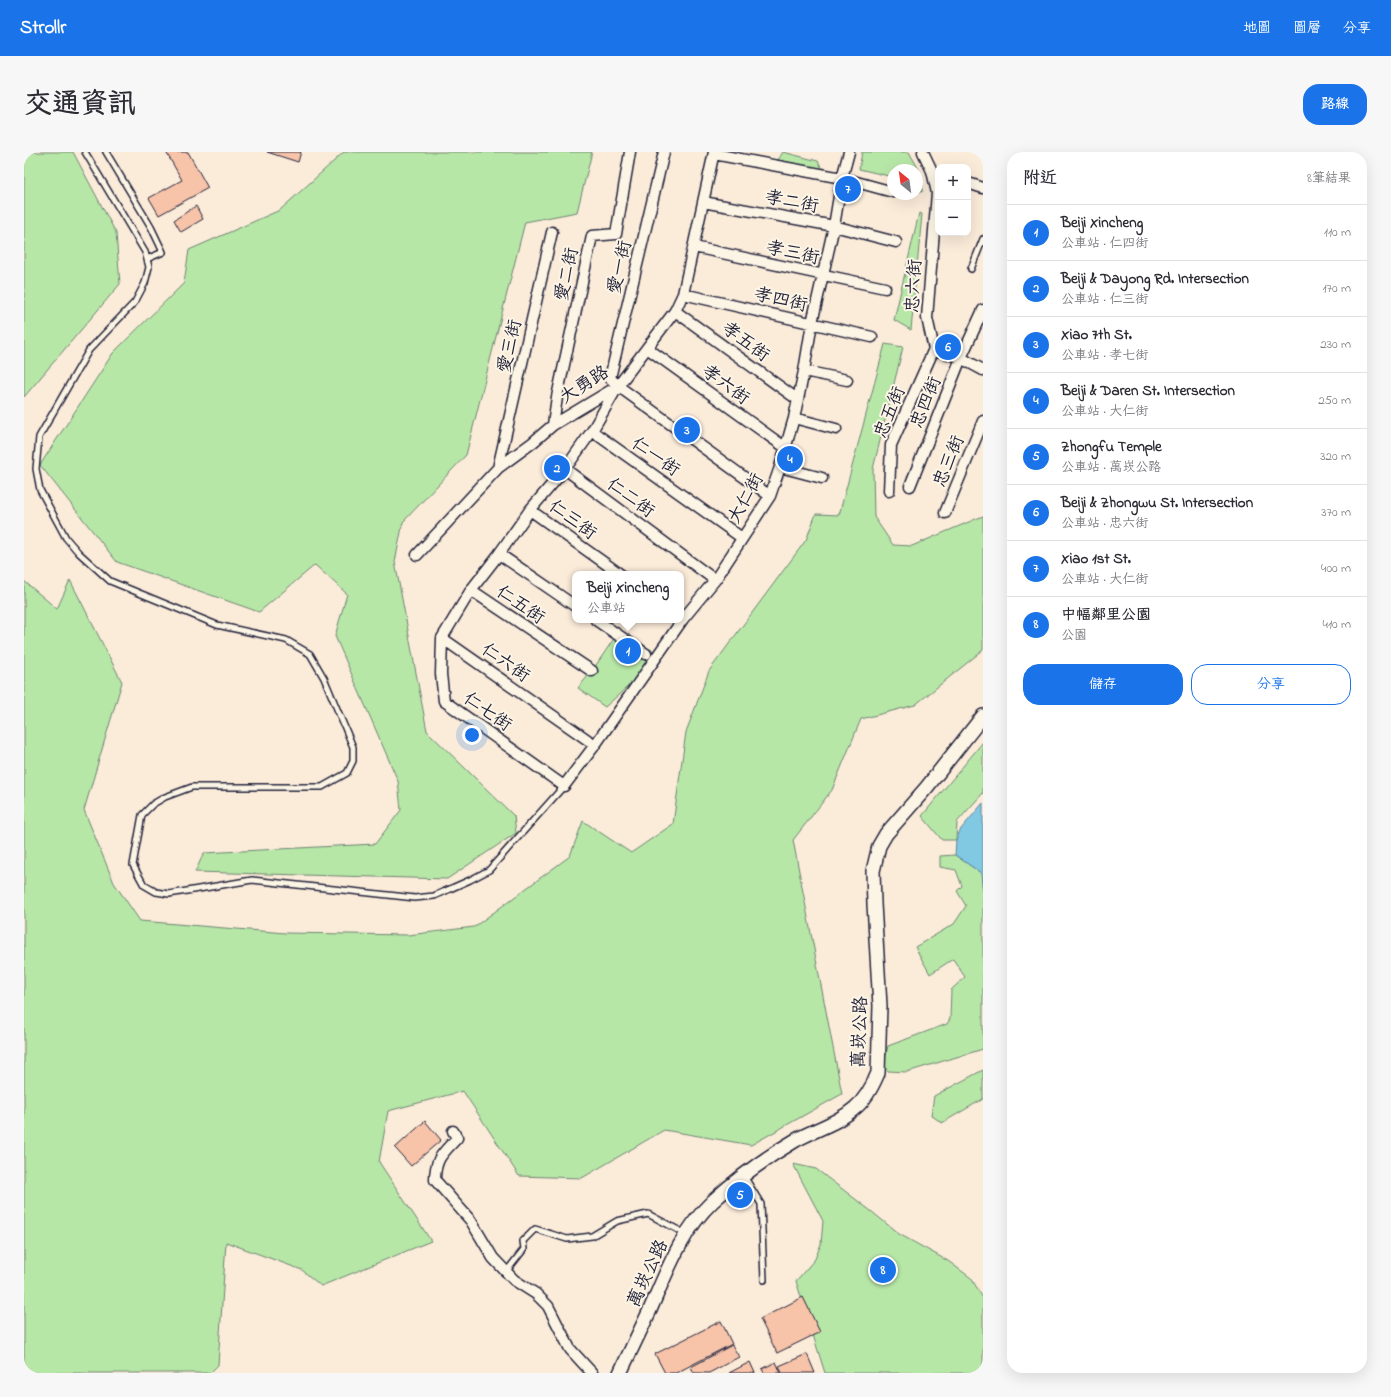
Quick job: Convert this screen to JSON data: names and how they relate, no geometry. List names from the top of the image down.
{
  "streets": {
    "street": [
      "孝二街",
      "孝三街",
      "愛一街",
      "愛二街",
      "忠六街",
      "孝四街",
      "孝五街",
      "愛三街",
      "大勇路",
      "孝六街",
      "忠四街",
      "忠五街",
      "仁一街",
      "忠三街",
      "仁二街",
      "大仁街",
      "仁三街",
      "仁五街",
      "仁六街",
      "仁七街",
      "萬崁公路"
    ]
  },
  "crossings": [
    ["孝二街", "大勇路"],
    ["孝二街", "大仁街"],
    ["孝三街", "大勇路"],
    ["孝三街", "大仁街"],
    ["愛一街", "大勇路"],
    ["愛二街", "大勇路"],
    ["忠六街", "忠五街"],
    ["孝四街", "大勇路"],
    ["孝四街", "大仁街"],
    ["孝五街", "大勇路"],
    ["孝五街", "大仁街"],
    ["愛三街", "大勇路"],
    ["大勇路", "孝六街"],
    ["孝六街", "大仁街"],
    ["仁一街", "大仁街"],
    ["仁二街", "大仁街"],
    ["仁二街", "仁三街"],
    ["大仁街", "仁六街"],
    ["大仁街", "仁七街"],
    ["仁三街", "仁五街"],
    ["仁六街", "仁七街"]
  ],
  "north": "top left",
  "page": {
    "header": "Strollr",
    "nav": ["地圖", "圖層", "分享"],
    "title": "交通資訊",
    "buttons": [
      "路線",
      ["儲存", "分享"]
    ],
    "heading": ["附近", "8筆結果"],
    "map_buttons": ["+", "−"],
    "pins": [
      "7",
      "6",
      "3",
      "4",
      "2",
      "1",
      "5",
      "8"
    ],
    "list": [
      {
        "mark": "1",
        "name": "Beiji Xincheng",
        "note": "公車站 · 仁四街",
        "value": "110 m"
      },
      {
        "mark": "2",
        "name": "Beiji & Dayong Rd. Intersection",
        "note": "公車站 · 仁三街",
        "value": "170 m"
      },
      {
        "mark": "3",
        "name": "Xiao 7th St.",
        "note": "公車站 · 孝七街",
        "value": "230 m"
      },
      {
        "mark": "4",
        "name": "Beiji & Daren St. Intersection",
        "note": "公車站 · 大仁街",
        "value": "250 m"
      },
      {
        "mark": "5",
        "name": "Zhongfu Temple",
        "note": "公車站 · 萬崁公路",
        "value": "320 m"
      },
      {
        "mark": "6",
        "name": "Beiji & Zhongwu St. Intersection",
        "note": "公車站 · 忠六街",
        "value": "370 m"
      },
      {
        "mark": "7",
        "name": "Xiao 1st St.",
        "note": "公車站 · 大仁街",
        "value": "400 m"
      },
      {
        "mark": "8",
        "name": "中幅鄰里公園",
        "note": "公園",
        "value": "410 m"
      }
    ],
    "popup": ["Beiji Xincheng", "公車站"]
  }
}
